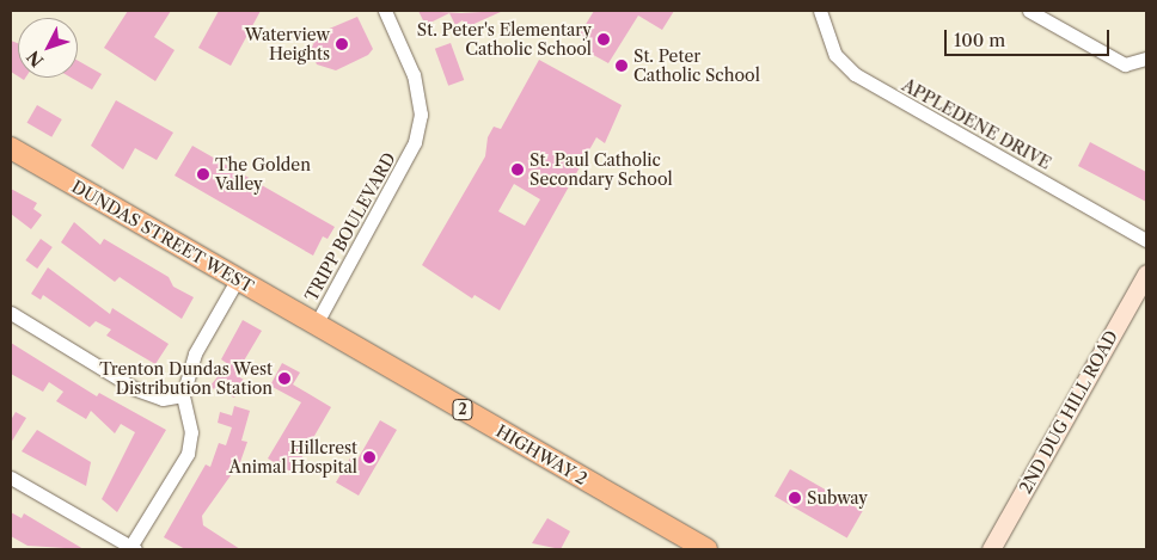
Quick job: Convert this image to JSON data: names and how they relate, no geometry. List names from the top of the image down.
{
  "streets": {
    "main road": ["DUNDAS STREET WEST", "2", "HIGHWAY 2"],
    "street": ["APPLEDENE DRIVE", "TRIPP BOULEVARD", "2ND DUG HILL ROAD"]
  },
  "crossings": [
    ["TRIPP BOULEVARD", "DUNDAS STREET WEST"],
    ["TRIPP BOULEVARD", "HIGHWAY 2"],
    ["DUNDAS STREET WEST", "HIGHWAY 2"]
  ],
  "places": [
    "St. Peter's Elementary Catholic School",
    "Waterview Heights",
    "St. Peter Catholic School",
    "St. Paul Catholic Secondary School",
    "The Golden Valley",
    "Trenton Dundas West Distribution Station",
    "Hillcrest Animal Hospital",
    "Subway"
  ],
  "scale_bar": "100 m",
  "north": "bottom left"
}
